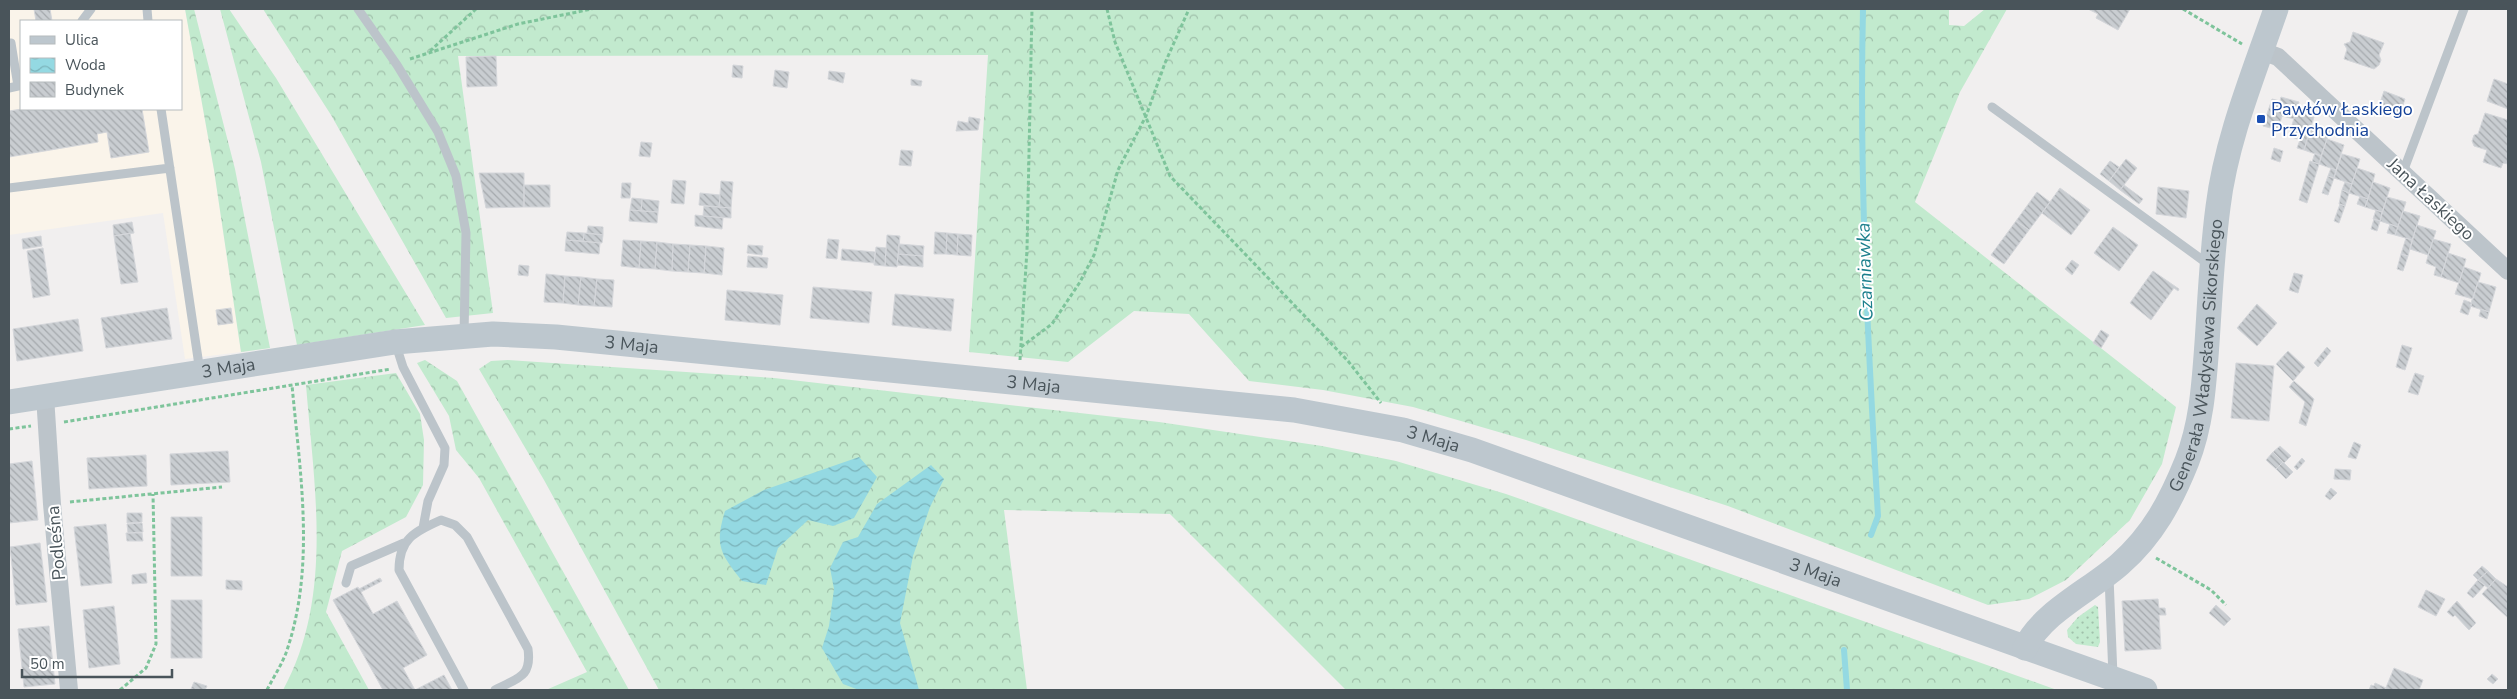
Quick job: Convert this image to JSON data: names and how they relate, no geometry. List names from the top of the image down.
{
  "streets": {
    "main road": ["3 Maja", "Generała Władysława Sikorskiego"],
    "street": ["Jana Łaskiego", "Podleśna"]
  },
  "crossings": [
    ["Jana Łaskiego", "Generała Władysława Sikorskiego"],
    ["3 Maja", "Generała Władysława Sikorskiego"],
    ["3 Maja", "Podleśna"]
  ],
  "water": ["Czarniawka"],
  "places": {
    "transit": ["Pawłów Łaskiego Przychodnia"]
  },
  "legend": ["Ulica", "Woda", "Budynek"],
  "scale_bar": "50 m"
}
